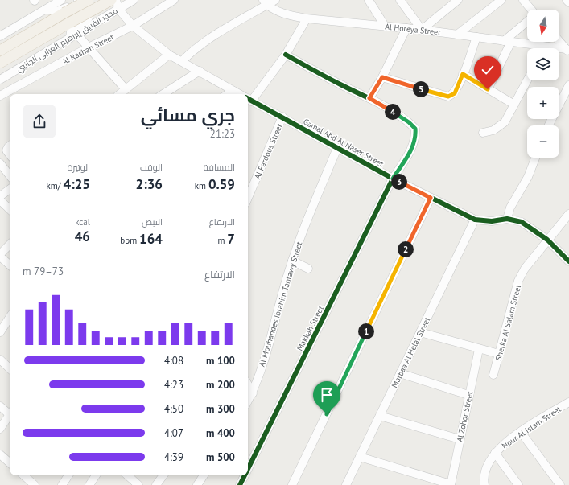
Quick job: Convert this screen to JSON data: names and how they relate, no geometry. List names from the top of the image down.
{
  "streets": {
    "street": [
      "Al Horeya Street",
      "محور الفريق إبراهيم العرابى الجانبي",
      "Al Rashah Street",
      "Gamal Abd Al Naser Street",
      "Al Fardous Street",
      "Al Mouhandes Ibrahim Tantawy Street",
      "Sherka Al Salam Street",
      "Makkah Street",
      "Matbaa Al Helal Street",
      "Al Zohor Street",
      "Nour Al Islam Street"
    ]
  },
  "crossings": [
    ["محور الفريق إبراهيم العرابى الجانبي", "Gamal Abd Al Naser Street"],
    ["Al Rashah Street", "Gamal Abd Al Naser Street"],
    ["Gamal Abd Al Naser Street", "Al Fardous Street"],
    ["Gamal Abd Al Naser Street", "Al Mouhandes Ibrahim Tantawy Street"],
    ["Gamal Abd Al Naser Street", "Sherka Al Salam Street"],
    ["Gamal Abd Al Naser Street", "Makkah Street"],
    ["Gamal Abd Al Naser Street", "Matbaa Al Helal Street"]
  ],
  "north": "bottom",
  "page": {
    "map_buttons": ["+", "−"],
    "pins": [
      "5",
      "4",
      "3",
      "2",
      "1"
    ],
    "heading": ["جري مسائي", "21:23"],
    "stats": [
      ["المسافة", "0.59 km"],
      ["الوقت", "2:36"],
      ["الوتيرة", "4:25 /km"],
      ["الارتفاع", "7 m"],
      ["النبض", "164 bpm"],
      ["kcal", "46"]
    ],
    "chart": ["الارتفاع", "73–79 m"],
    "list": [
      {
        "name": "100 m",
        "note": "4:08"
      },
      {
        "name": "200 m",
        "note": "4:23"
      },
      {
        "name": "300 m",
        "note": "4:50"
      },
      {
        "name": "400 m",
        "note": "4:07"
      },
      {
        "name": "500 m",
        "note": "4:39"
      }
    ]
  }
}
